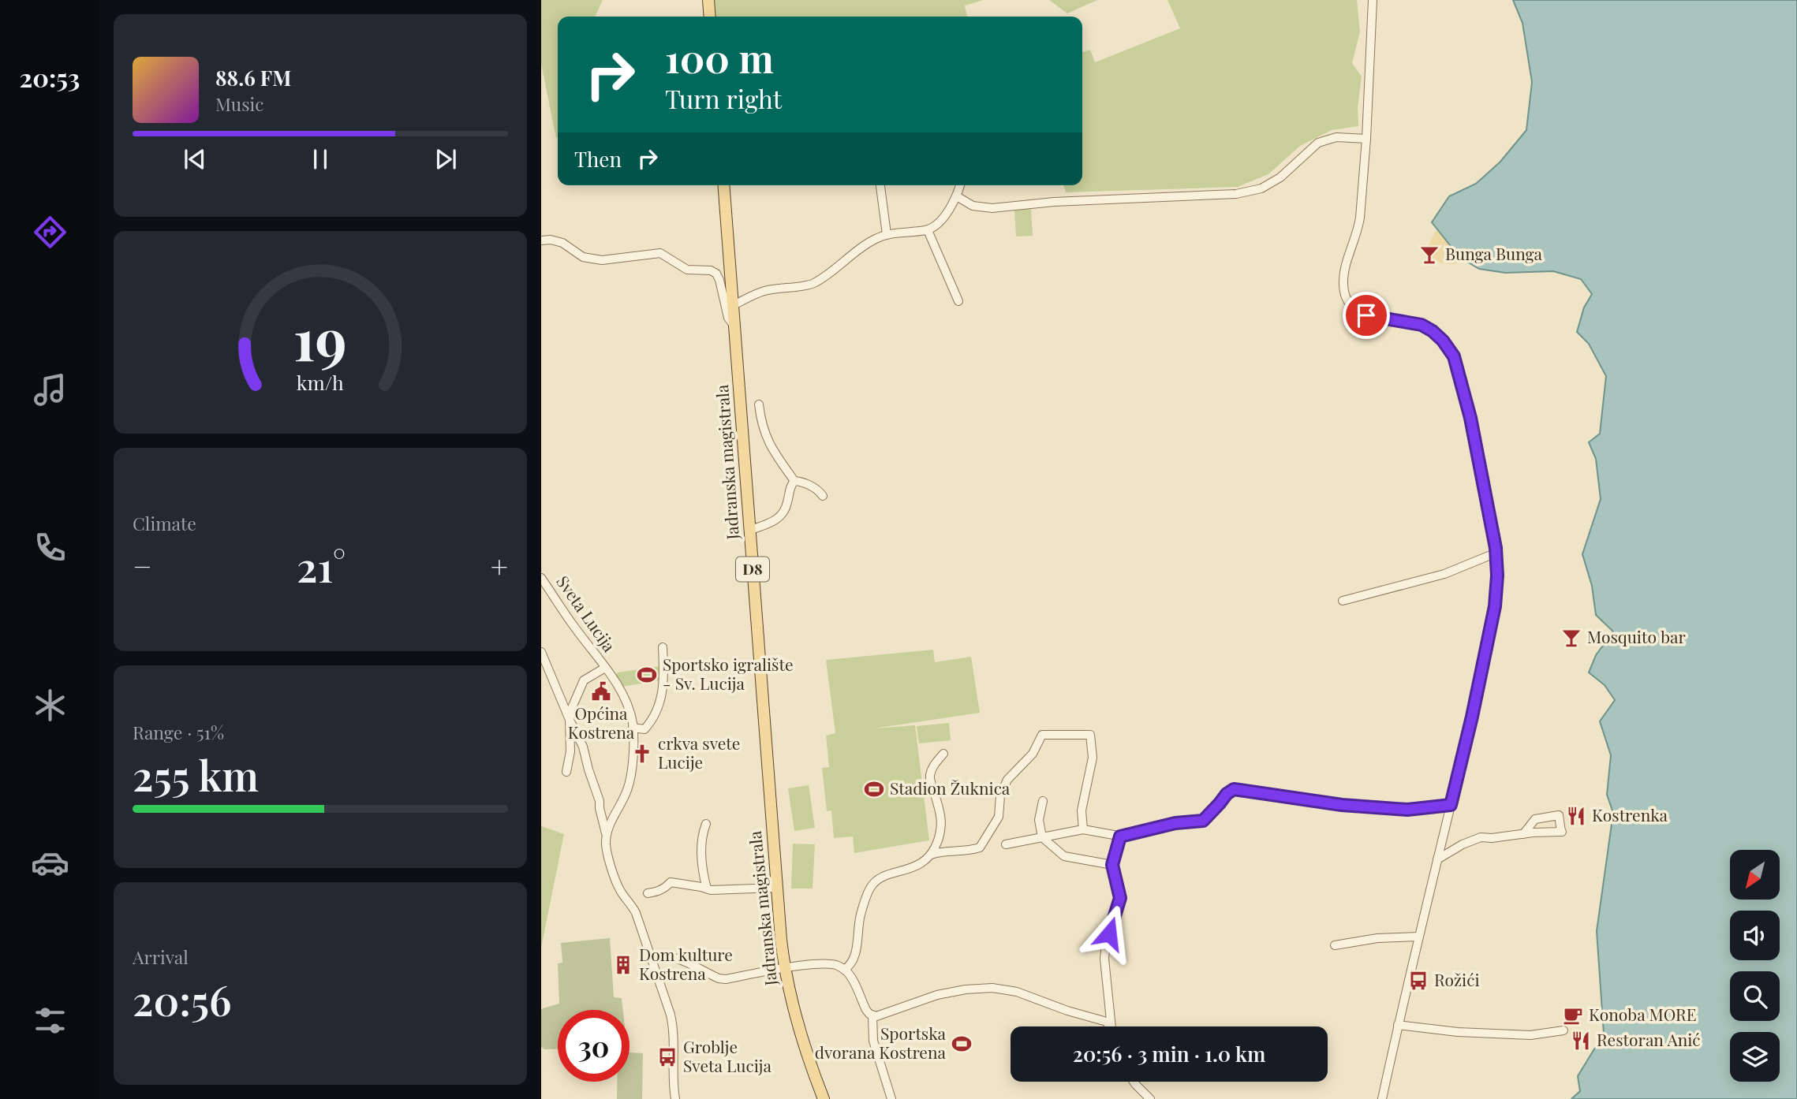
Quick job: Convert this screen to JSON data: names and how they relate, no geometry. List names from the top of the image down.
{
  "streets": {
    "main road": ["Jadranska magistrala", "D8"],
    "street": ["Sveta Lucija"]
  },
  "places": {
    "bar": ["Bunga Bunga", "Mosquito bar"],
    "sports": ["Sportsko igralište - Sv. Lucija", "Stadion Žuknica", "Sportska dvorana Kostrena"],
    "public building": ["Općina Kostrena"],
    "church": ["crkva svete Lucije"],
    "restaurant": ["Kostrenka", "Restoran Anić"],
    "building": ["Dom kulture Kostrena"],
    "bus stop": ["Rožići", "Groblje Sveta Lucija"],
    "cafe": ["Konoba MORE"]
  },
  "north": "bottom left",
  "page": {
    "tabs": "20:53",
    "turn": ["100 m", "Turn right"],
    "song": ["88.6 FM", "Music"],
    "then": "Then",
    "tile": [
      "Climate",
      ["Range · 51%", "255 km"],
      ["Arrival", "20:56"]
    ],
    "heat": ["−", "21°", "+"],
    "limit": "30",
    "trip": "20:56 · 3 min · 1.0 km",
    "gauge": ["19", "km/h"]
  }
}
